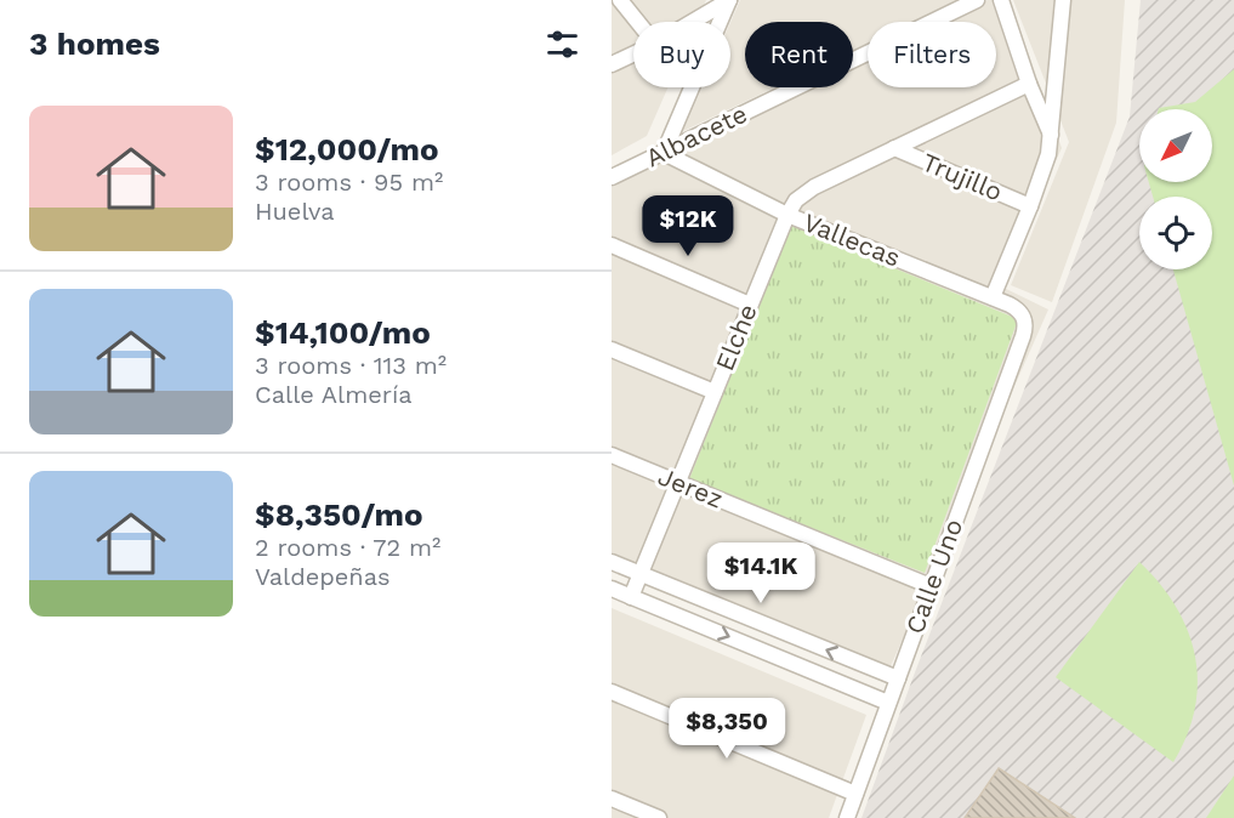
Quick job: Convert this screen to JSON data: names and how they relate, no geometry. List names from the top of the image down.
{
  "streets": {
    "street": [
      "Albacete",
      "Trujillo",
      "Vallecas",
      "Elche",
      "Jerez",
      "Calle Uno"
    ]
  },
  "crossings": [
    ["Albacete", "Vallecas"],
    ["Trujillo", "Elche"],
    ["Vallecas", "Elche"],
    ["Vallecas", "Calle Uno"],
    ["Elche", "Jerez"],
    ["Jerez", "Calle Uno"]
  ],
  "north": "bottom left",
  "page": {
    "heading": "3 homes",
    "chip": ["Buy", "Rent", "Filters"],
    "list": [
      {
        "name": "$12,000/mo",
        "note": "3 rooms · 95 m² · Huelva"
      },
      {
        "name": "$14,100/mo",
        "note": "3 rooms · 113 m² · Calle Almería"
      },
      {
        "name": "$8,350/mo",
        "note": "2 rooms · 72 m² · Valdepeñas"
      }
    ],
    "price": ["$12K", "$14.1K", "$8,350"]
  }
}
